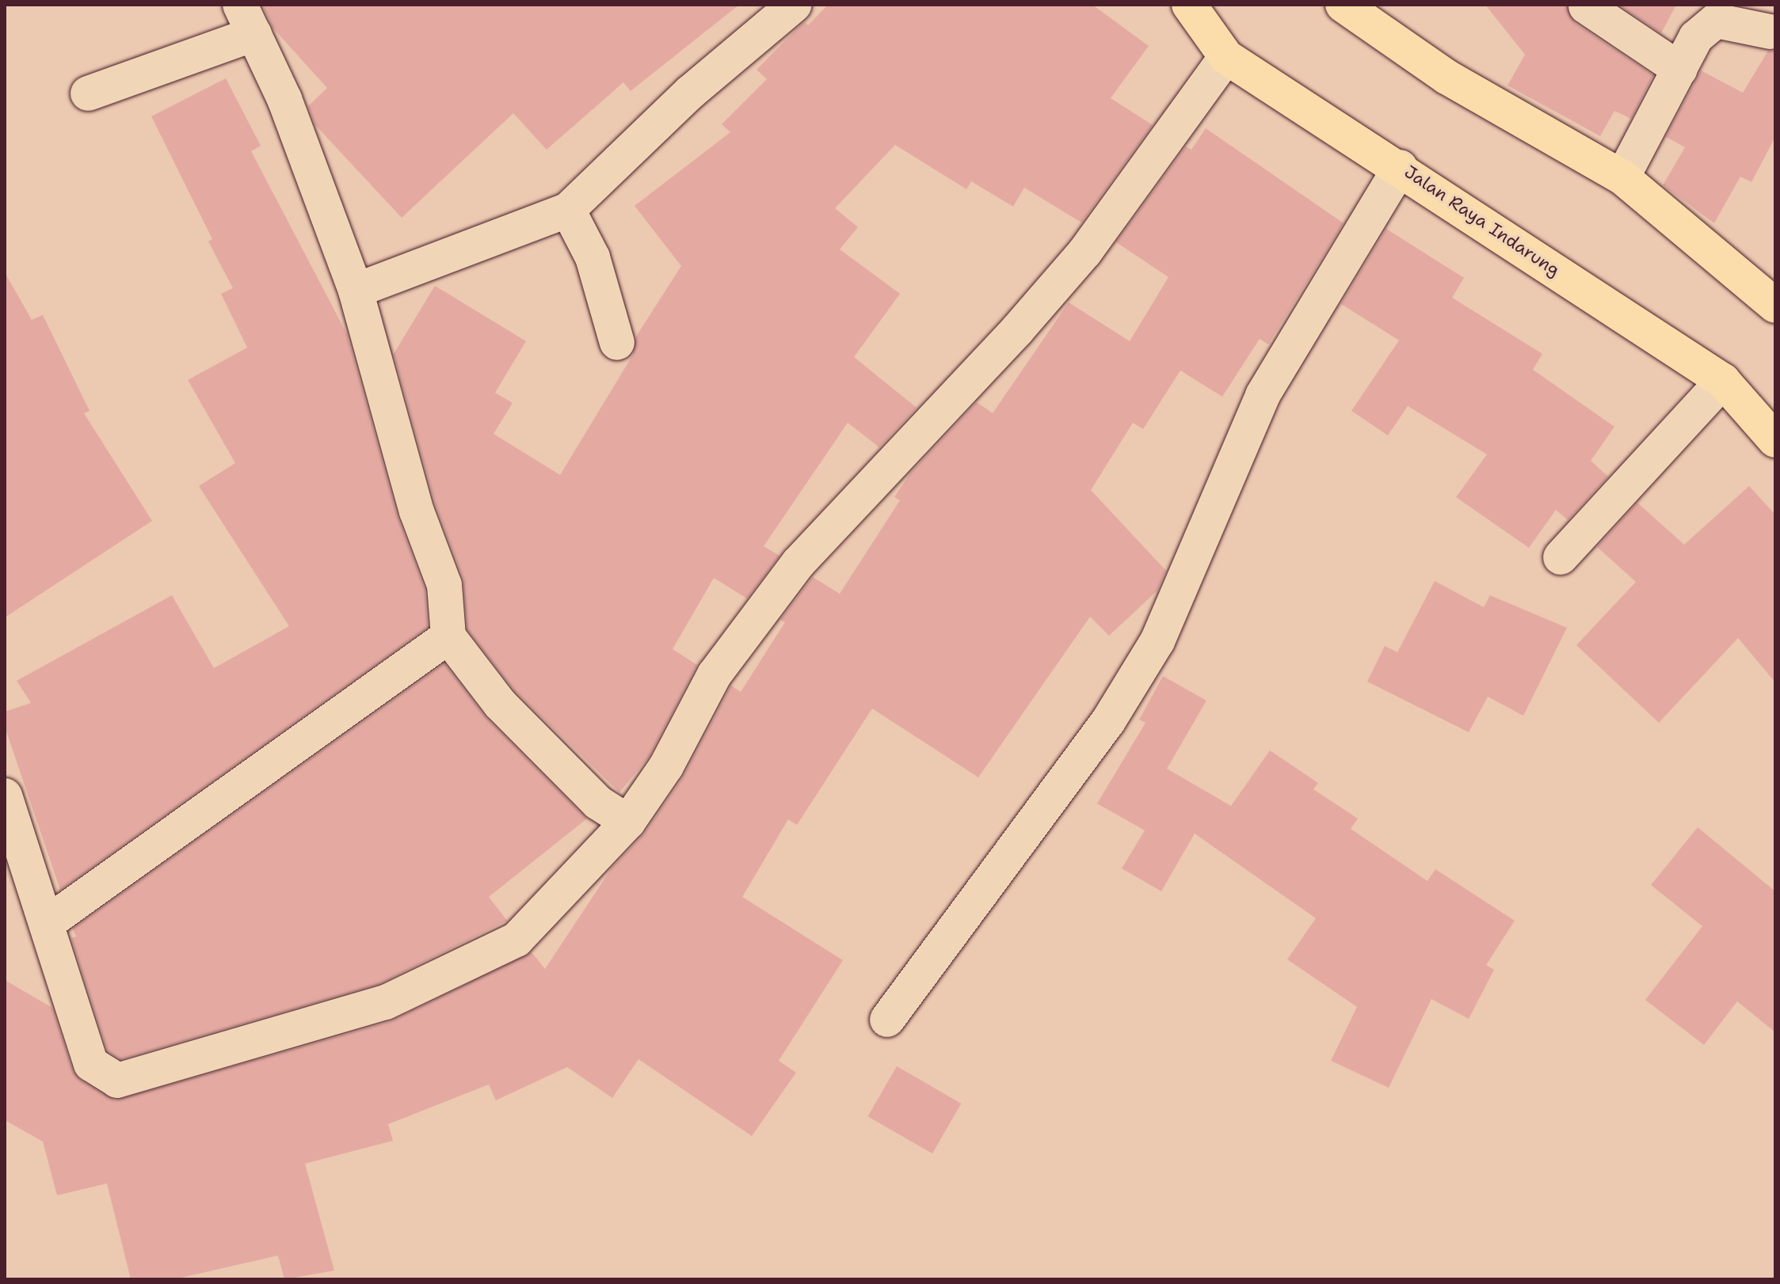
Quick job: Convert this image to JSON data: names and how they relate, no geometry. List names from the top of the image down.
{
  "streets": {
    "highway": ["Jalan Raya Indarung"]
  }
}
